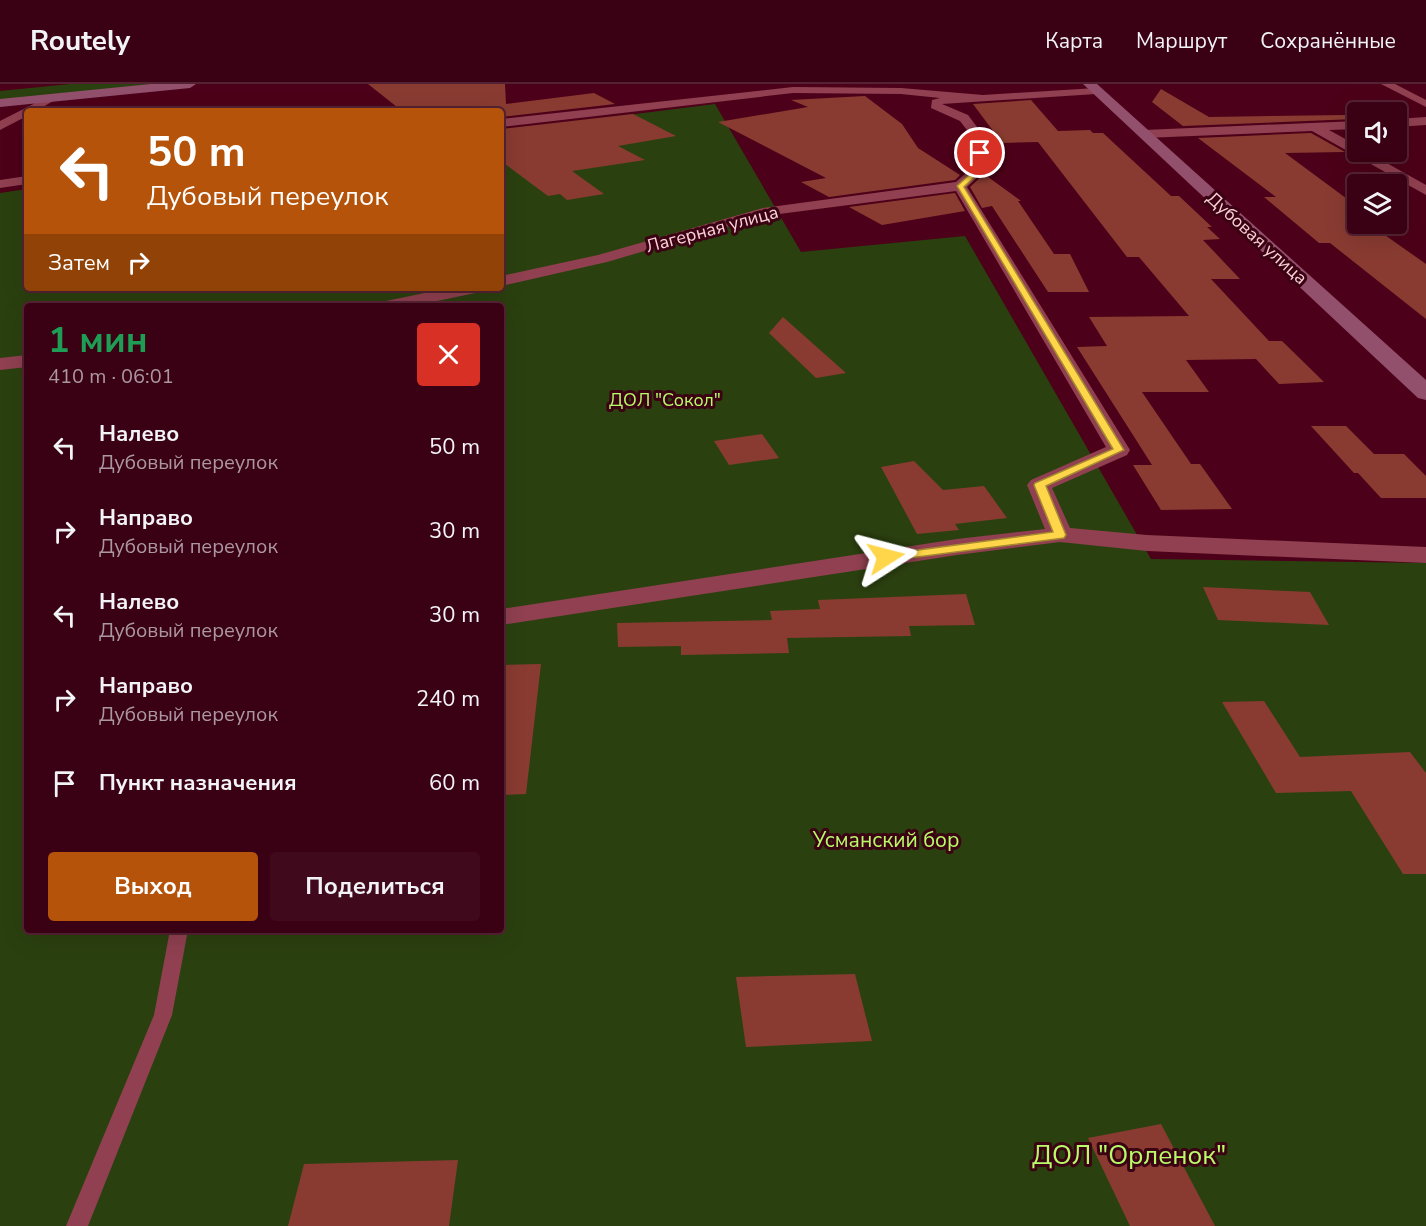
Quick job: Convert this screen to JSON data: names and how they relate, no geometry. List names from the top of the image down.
{
  "streets": {
    "street": ["Лагерная улица", "Дубовая улица"]
  },
  "parks": ["ДОЛ \"Сокол\"", "Усманский бор", "ДОЛ \"Орленок\""],
  "page": {
    "header": "Routely",
    "nav": ["Карта", "Маршрут", "Сохранённые"],
    "turn": ["50 m", "Дубовый переулок"],
    "then": "Затем",
    "heading": ["1 мин", "410 m · 06:01"],
    "list": [
      {
        "name": "Налево",
        "note": "Дубовый переулок",
        "value": "50 m"
      },
      {
        "name": "Направо",
        "note": "Дубовый переулок",
        "value": "30 m"
      },
      {
        "name": "Налево",
        "note": "Дубовый переулок",
        "value": "30 m"
      },
      {
        "name": "Направо",
        "note": "Дубовый переулок",
        "value": "240 m"
      },
      {
        "name": "Пункт назначения",
        "value": "60 m"
      }
    ],
    "buttons": ["Выход", "Поделиться"]
  }
}
